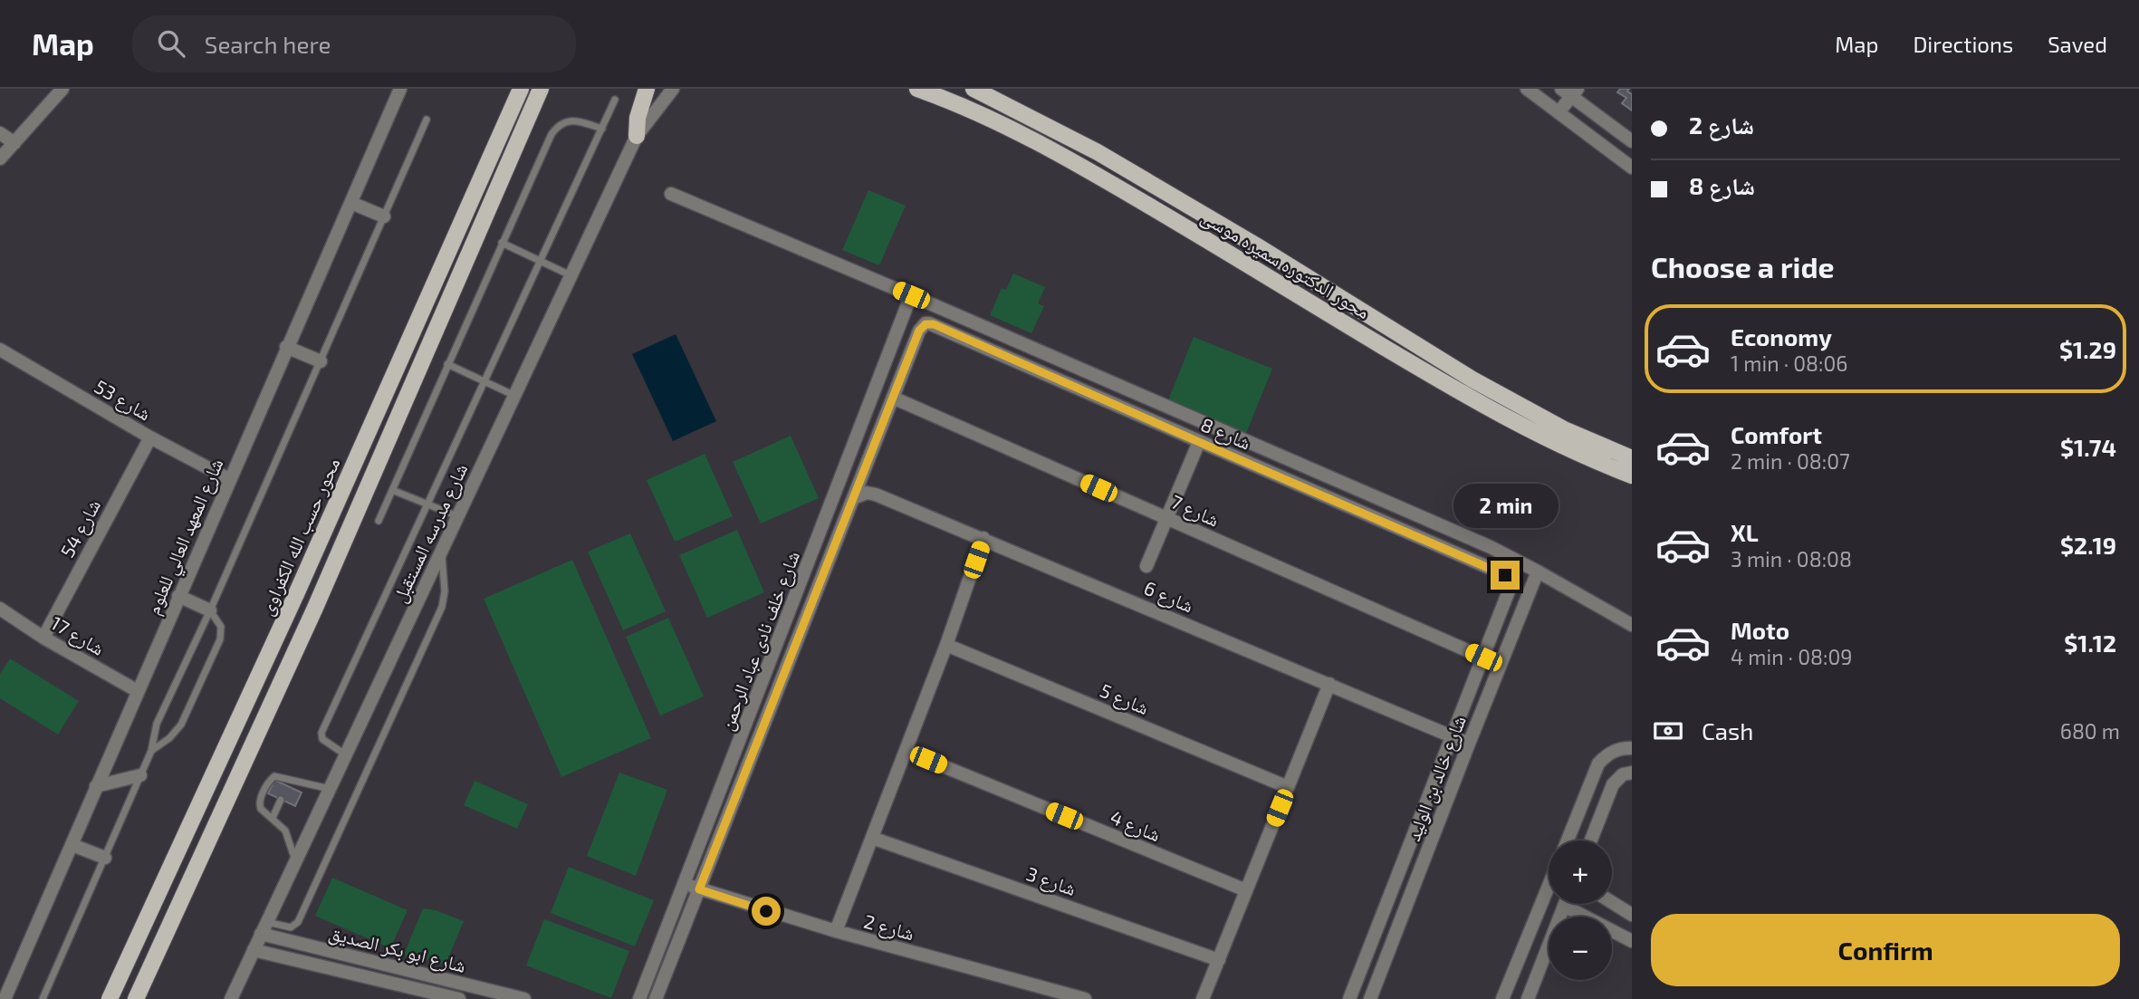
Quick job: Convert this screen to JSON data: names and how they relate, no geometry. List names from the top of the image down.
{
  "streets": {
    "main road": ["محور الدكتوره سميره موسى", "محور حسب الله الكفراوى"],
    "street": [
      "شارع 53",
      "شارع 8",
      "شارع 7",
      "شارع 54",
      "شارع مدرسه المستقبل",
      "شارع المعهد العالي للعلوم",
      "شارع 6",
      "شارع 17",
      "شارع خلف نادى عباد الرحمن",
      "شارع 5",
      "شارع خالد بن الوليد",
      "شارع 4",
      "شارع 3",
      "شارع 2",
      "شارع ابو بكر الصديق"
    ]
  },
  "crossings": [
    ["شارع 53", "شارع 54"],
    ["شارع 53", "شارع المعهد العالي للعلوم"],
    ["شارع 8", "شارع خلف نادى عباد الرحمن"],
    ["شارع 8", "شارع خالد بن الوليد"],
    ["شارع 7", "شارع خلف نادى عباد الرحمن"],
    ["شارع 7", "شارع خالد بن الوليد"],
    ["شارع 54", "شارع 17"],
    ["شارع مدرسه المستقبل", "شارع ابو بكر الصديق"],
    ["شارع المعهد العالي للعلوم", "شارع 17"],
    ["شارع 6", "شارع خلف نادى عباد الرحمن"],
    ["شارع 6", "شارع خالد بن الوليد"],
    ["شارع خلف نادى عباد الرحمن", "شارع 2"]
  ],
  "page": {
    "header": "Map",
    "search": "Search here",
    "nav": ["Map", "Directions", "Saved"],
    "banner": ["شارع 2", "شارع 8"],
    "heading": "Choose a ride",
    "list": [
      {
        "name": "Economy",
        "note": "1 min · 08:06",
        "value": "$1.29"
      },
      {
        "name": "Comfort",
        "note": "2 min · 08:07",
        "value": "$1.74"
      },
      {
        "name": "XL",
        "note": "3 min · 08:08",
        "value": "$2.19"
      },
      {
        "name": "Moto",
        "note": "4 min · 08:09",
        "value": "$1.12"
      }
    ],
    "bubble": "2 min",
    "pay": ["Cash", "680 m"],
    "map_buttons": ["+", "−"],
    "buttons": "Confirm"
  }
}
